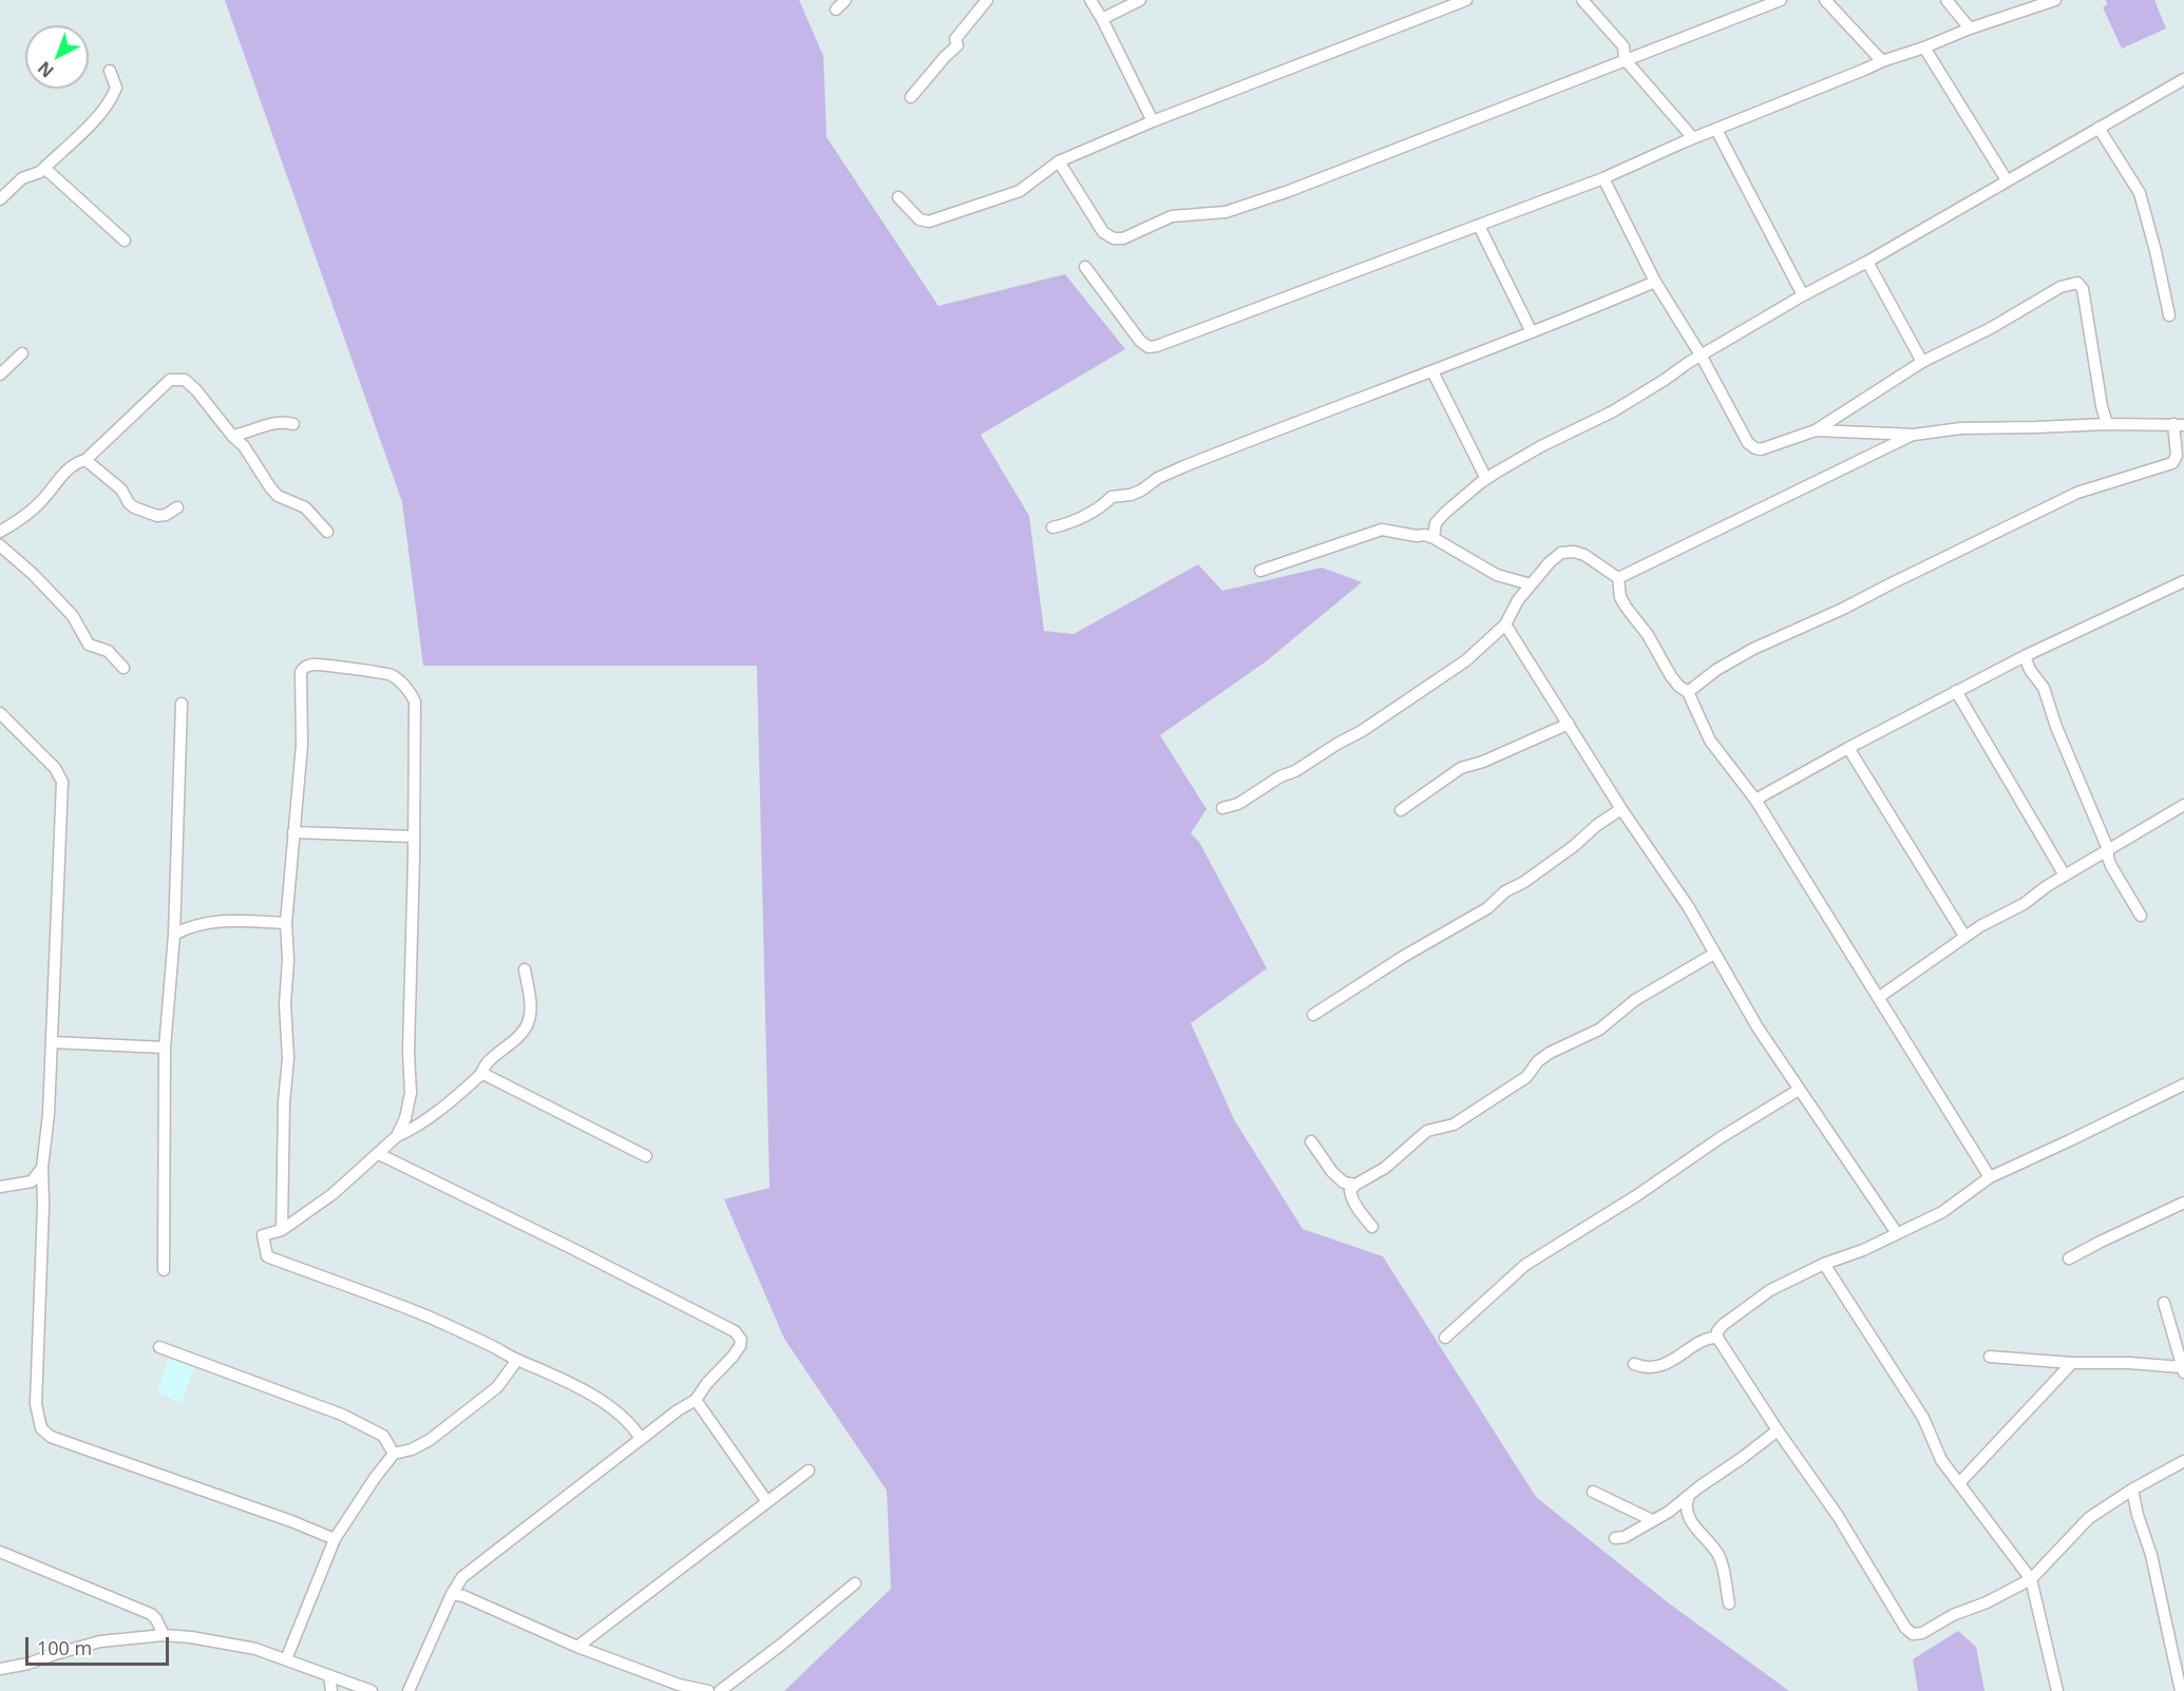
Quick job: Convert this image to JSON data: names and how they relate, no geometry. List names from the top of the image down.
{
  "scale_bar": "100 m",
  "north": "bottom left"
}
